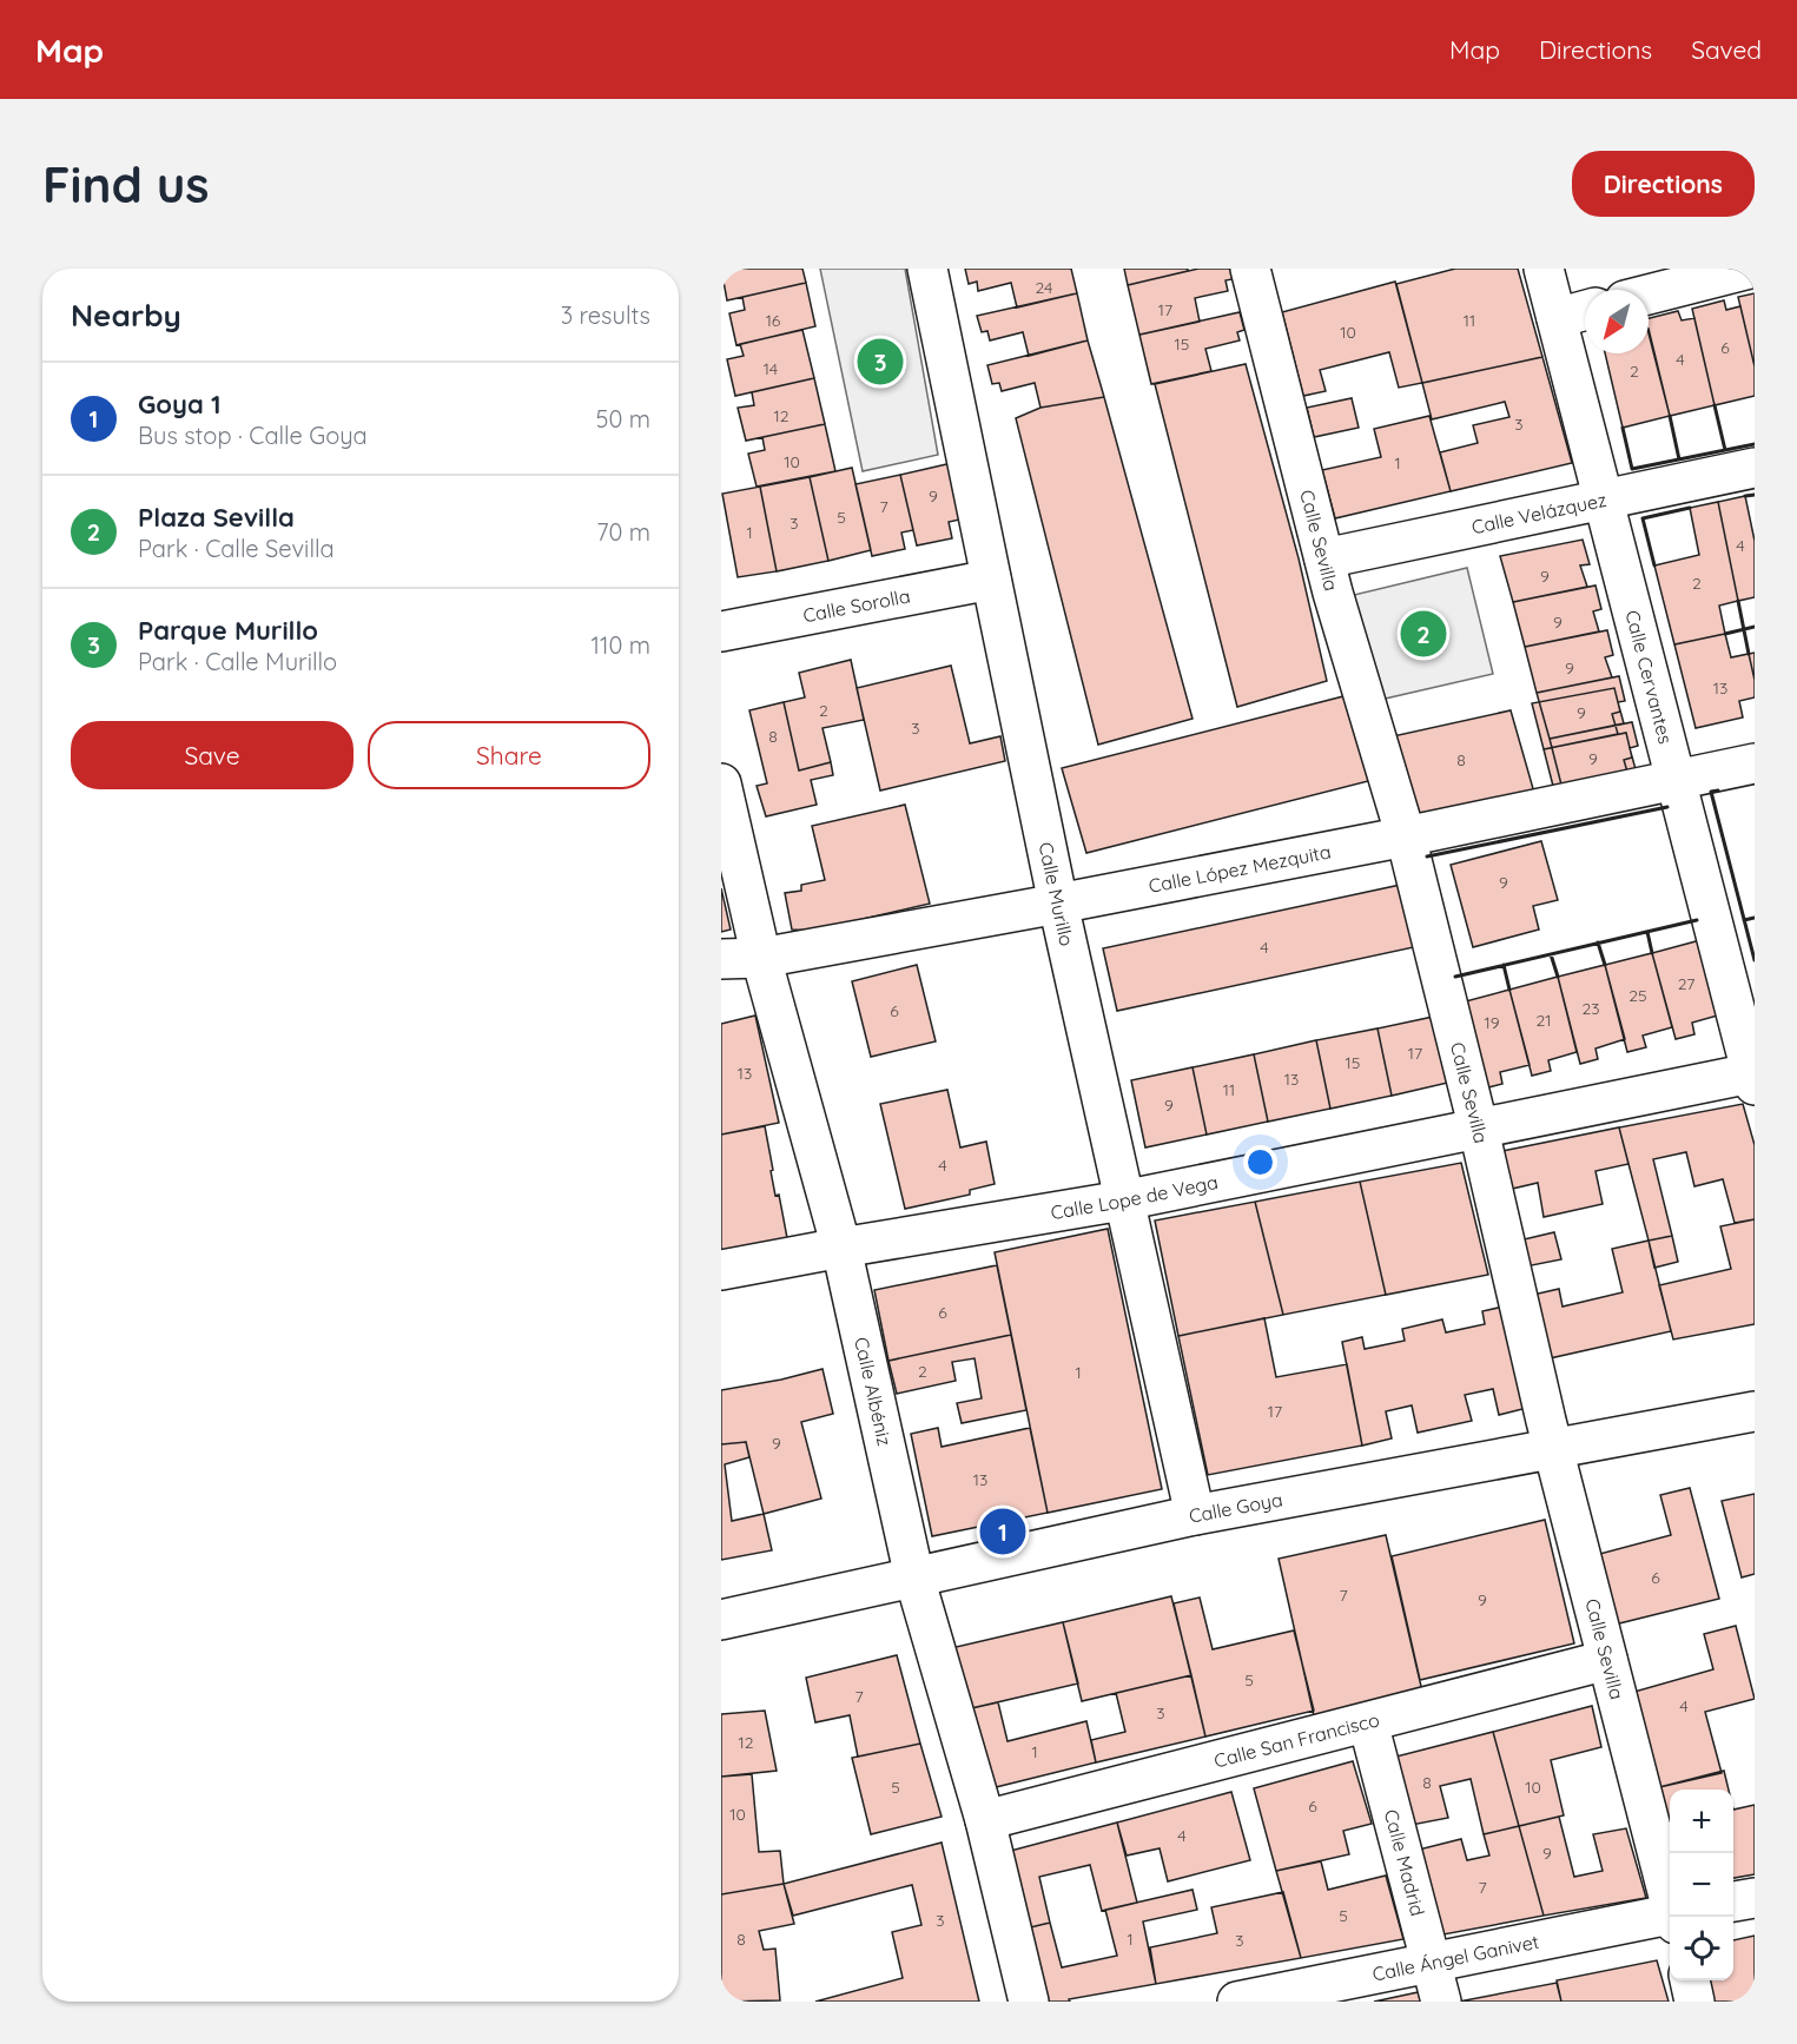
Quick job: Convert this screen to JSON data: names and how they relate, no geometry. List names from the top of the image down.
{
  "streets": {
    "street": [
      "Calle Velázquez",
      "Calle Sevilla",
      "Calle Sorolla",
      "Calle Cervantes",
      "Calle López Mezquita",
      "Calle Murillo",
      "Calle Lope de Vega",
      "Calle Albéniz",
      "Calle Goya",
      "Calle San Francisco",
      "Calle Madrid",
      "Calle Ángel Ganivet"
    ]
  },
  "crossings": [
    ["Calle Velázquez", "Calle Sevilla"],
    ["Calle Velázquez", "Calle Cervantes"],
    ["Calle Sevilla", "Calle López Mezquita"],
    ["Calle Sevilla", "Calle Lope de Vega"],
    ["Calle Sevilla", "Calle Goya"],
    ["Calle Sevilla", "Calle San Francisco"],
    ["Calle Sorolla", "Calle Murillo"],
    ["Calle Cervantes", "Calle López Mezquita"],
    ["Calle Cervantes", "Calle Lope de Vega"],
    ["Calle López Mezquita", "Calle Murillo"],
    ["Calle López Mezquita", "Calle Albéniz"],
    ["Calle Murillo", "Calle Lope de Vega"],
    ["Calle Murillo", "Calle Goya"],
    ["Calle Lope de Vega", "Calle Albéniz"],
    ["Calle Albéniz", "Calle Goya"],
    ["Calle Albéniz", "Calle San Francisco"],
    ["Calle San Francisco", "Calle Madrid"],
    ["Calle Madrid", "Calle Ángel Ganivet"]
  ],
  "house_numbers": [
    "24",
    "17",
    "16",
    "11",
    "10",
    "15",
    "6",
    "4",
    "14",
    "2",
    "12",
    "3",
    "10",
    "1",
    "9",
    "7",
    "5",
    "3",
    "1",
    "4",
    "9",
    "2",
    "9",
    "9",
    "13",
    "2",
    "9",
    "3",
    "8",
    "9",
    "8",
    "9",
    "4",
    "27",
    "25",
    "23",
    "6",
    "21",
    "19",
    "17",
    "15",
    "13",
    "13",
    "11",
    "9",
    "4",
    "6",
    "2",
    "1",
    "17",
    "9",
    "13",
    "6",
    "7",
    "9",
    "5",
    "7",
    "4",
    "3",
    "12",
    "1",
    "8",
    "5",
    "10",
    "6",
    "10",
    "4",
    "9",
    "7",
    "5",
    "3",
    "8",
    "1",
    "3"
  ],
  "north": "bottom left",
  "page": {
    "header": "Map",
    "nav": ["Map", "Directions", "Saved"],
    "buttons": [
      "Directions",
      ["Save", "Share"]
    ],
    "title": "Find us",
    "heading": ["Nearby", "3 results"],
    "pins": ["3", "2", "1"],
    "list": [
      {
        "mark": "1",
        "name": "Goya 1",
        "note": "Bus stop · Calle Goya",
        "value": "50 m"
      },
      {
        "mark": "2",
        "name": "Plaza Sevilla",
        "note": "Park · Calle Sevilla",
        "value": "70 m"
      },
      {
        "mark": "3",
        "name": "Parque Murillo",
        "note": "Park · Calle Murillo",
        "value": "110 m"
      }
    ],
    "map_buttons": ["+", "−"]
  }
}
